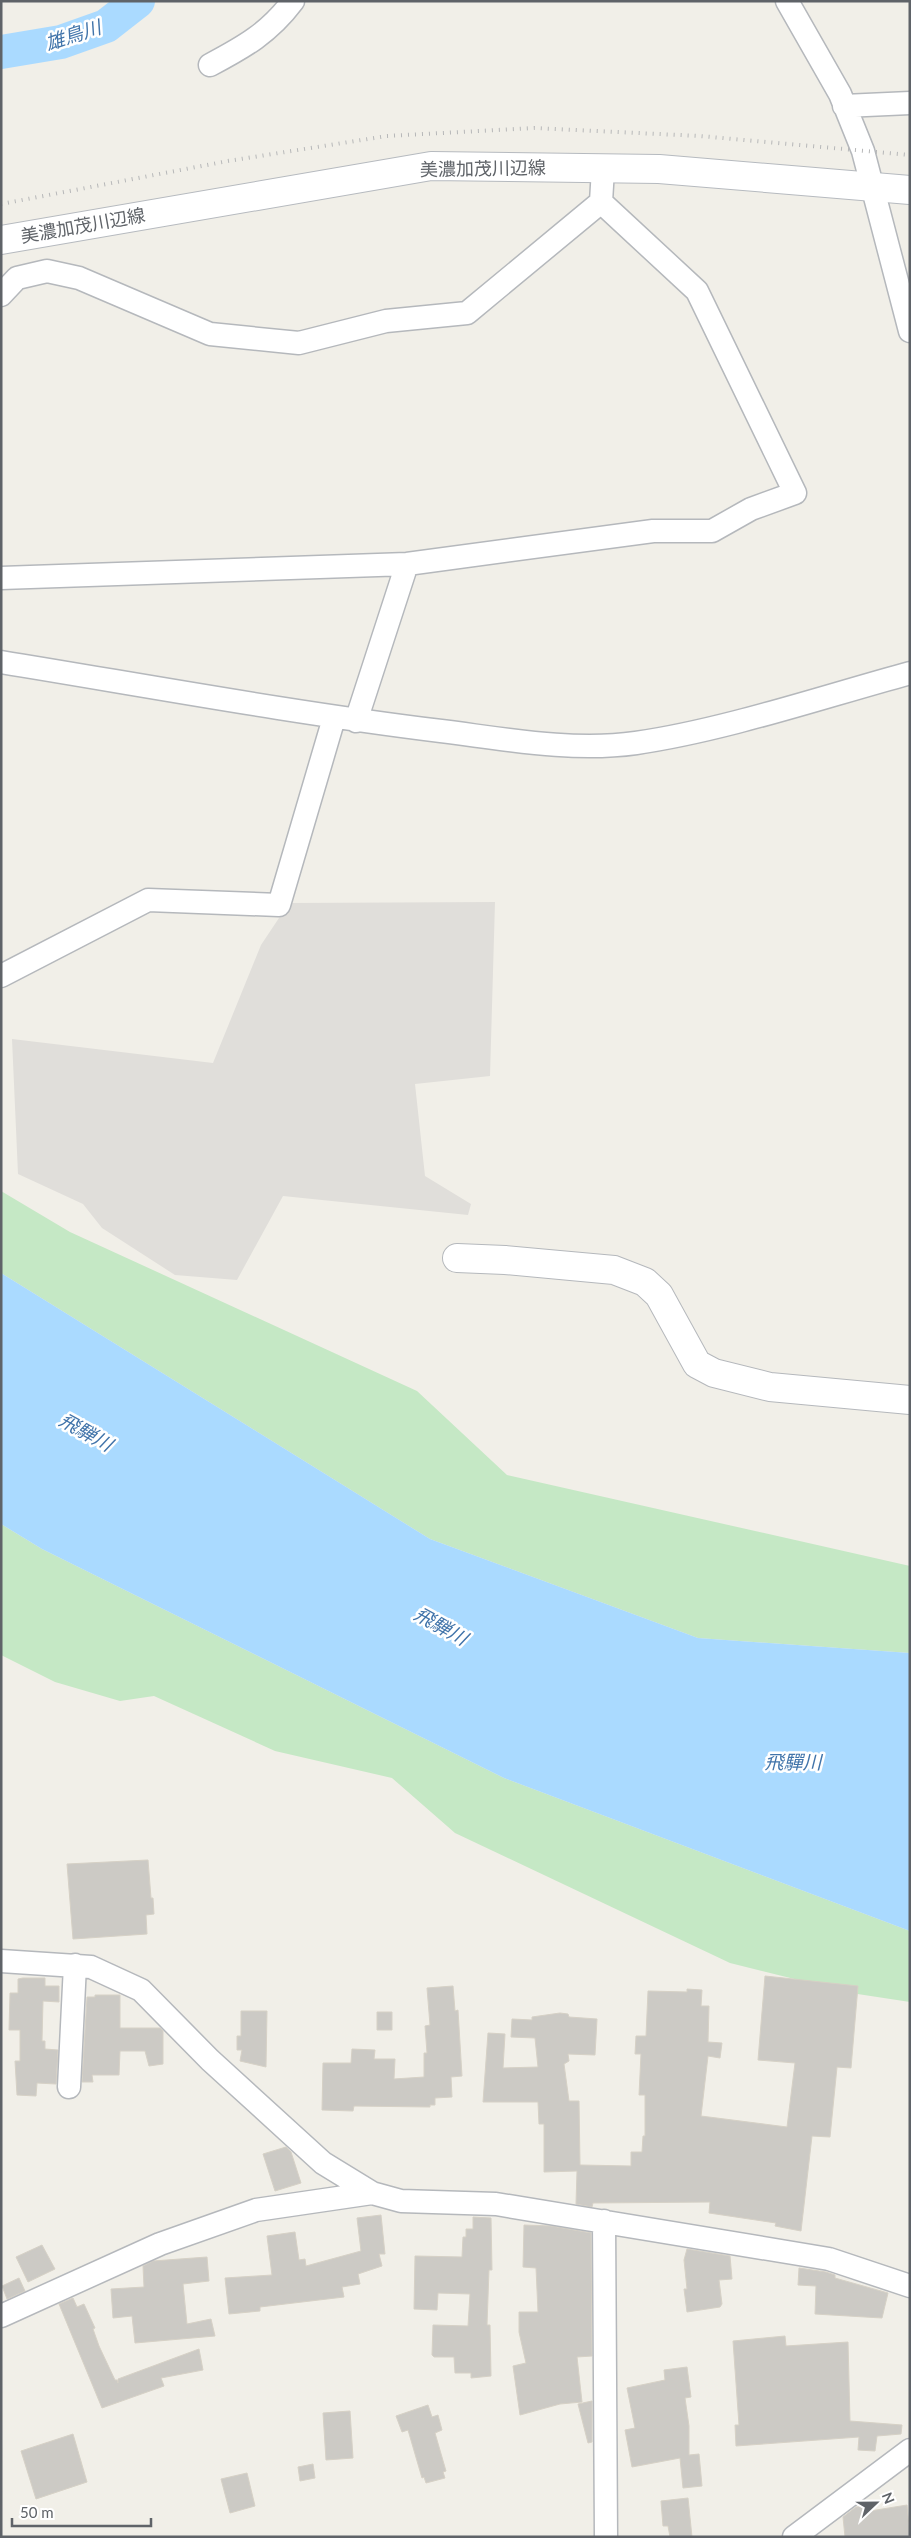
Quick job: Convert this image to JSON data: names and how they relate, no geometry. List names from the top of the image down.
{
  "streets": {
    "main road": ["美濃加茂川辺線"]
  },
  "water": ["雄鳥川", "飛騨川", "飛驒川"],
  "scale_bar": "50 m",
  "north": "right"
}
